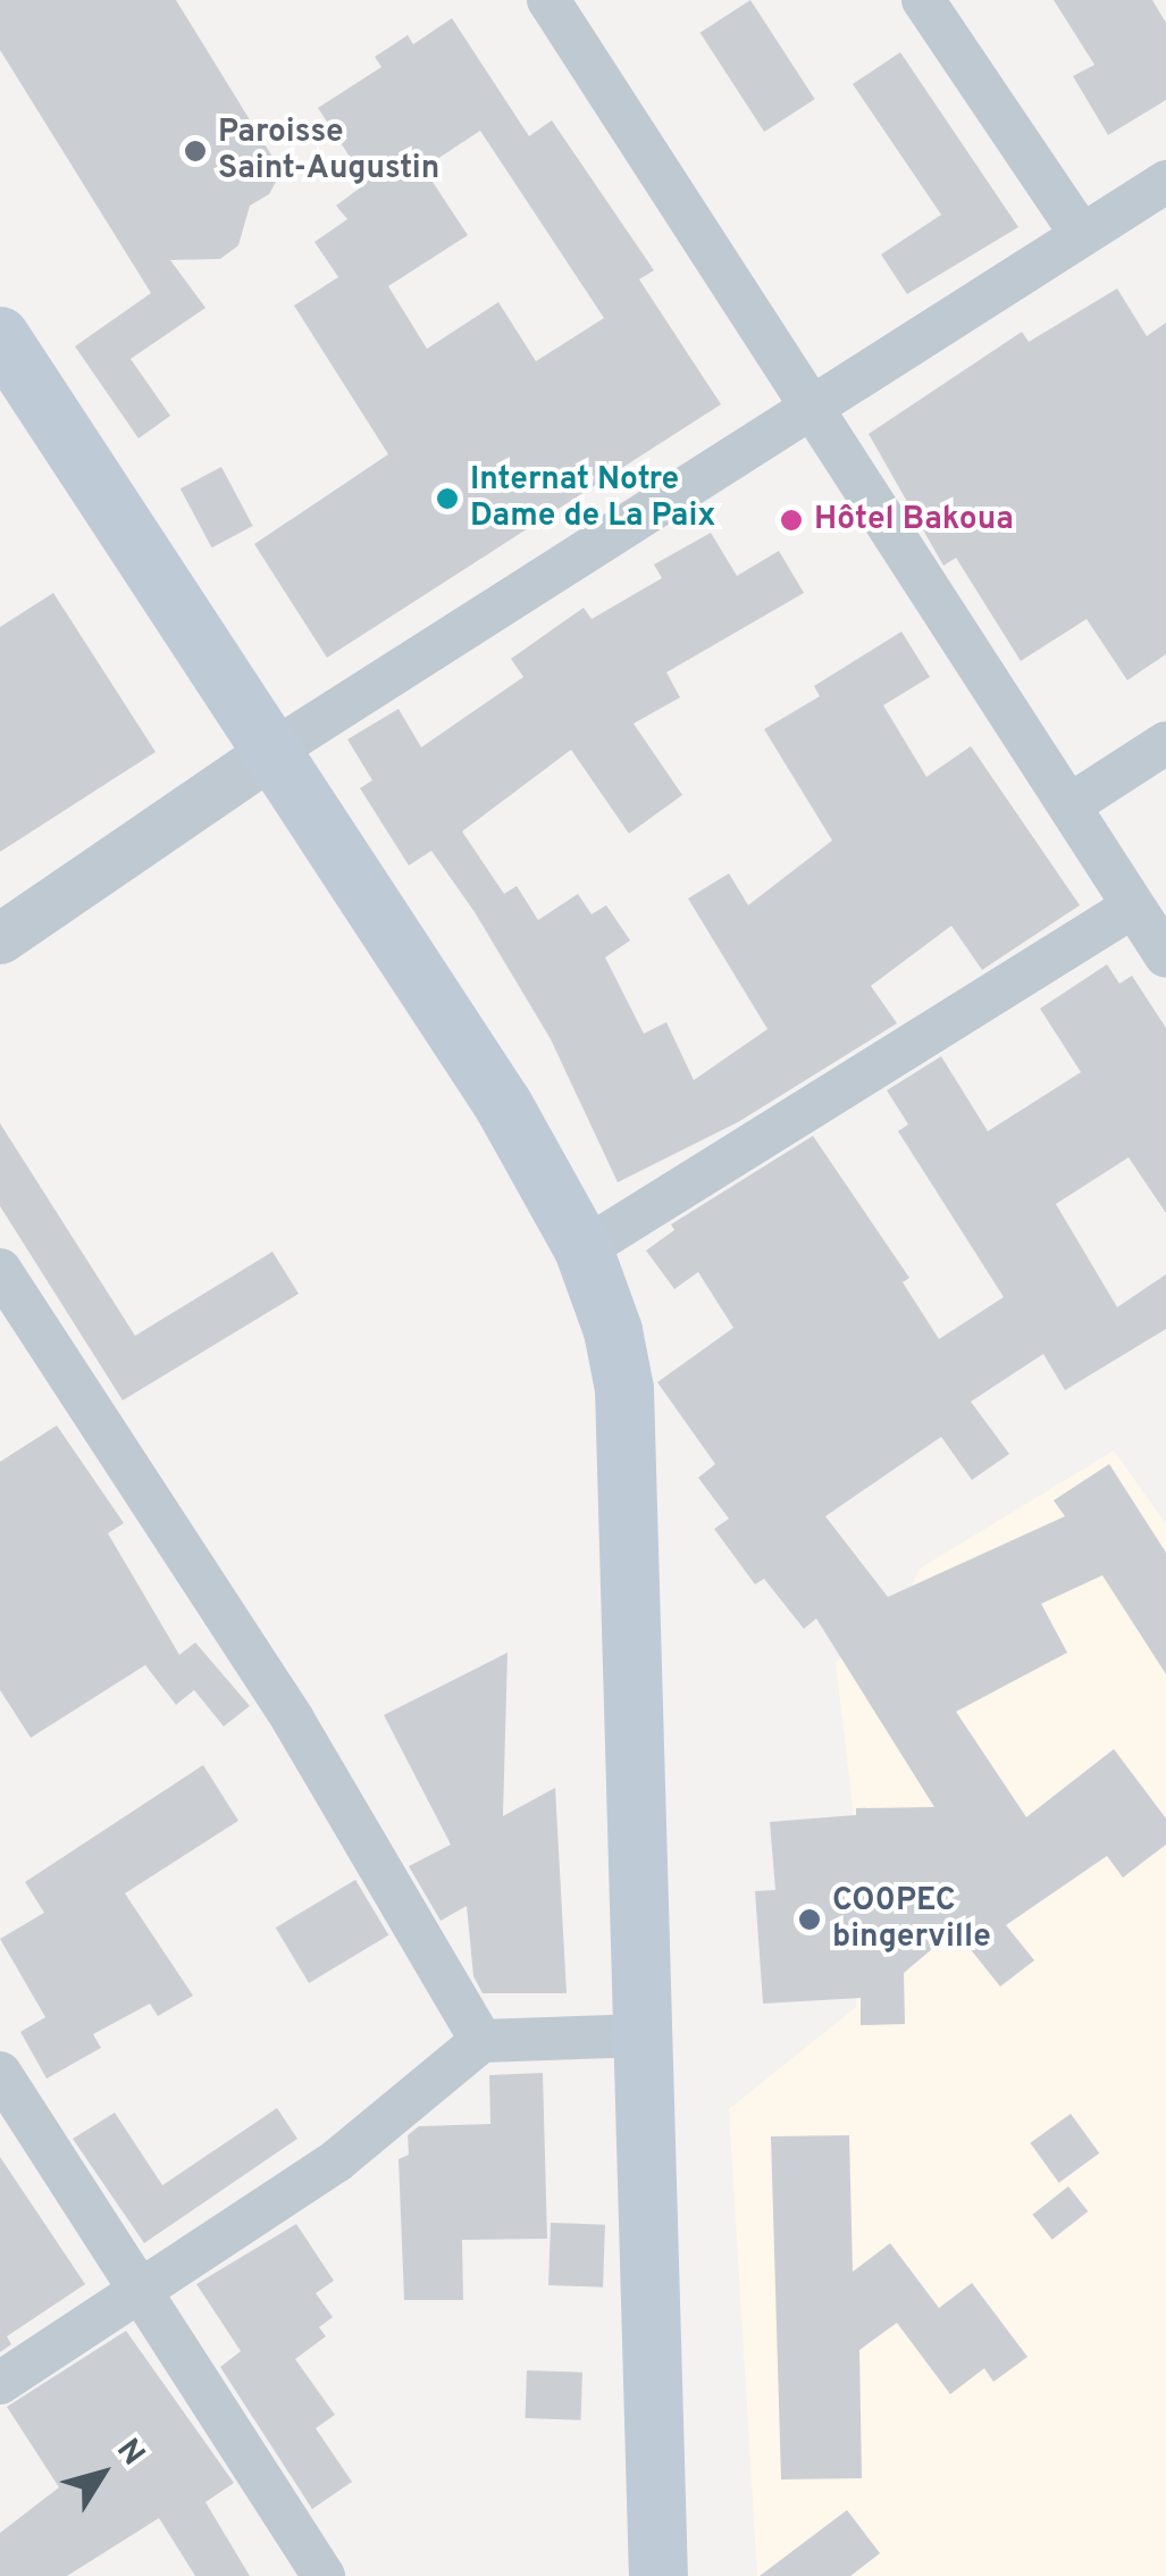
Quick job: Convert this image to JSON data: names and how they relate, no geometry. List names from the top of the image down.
{
  "places": [
    "Paroisse Saint-Augustin",
    "Internat Notre Dame de La Paix",
    "Hôtel Bakoua",
    "CO0PEC bingerville"
  ],
  "north": "top right"
}
